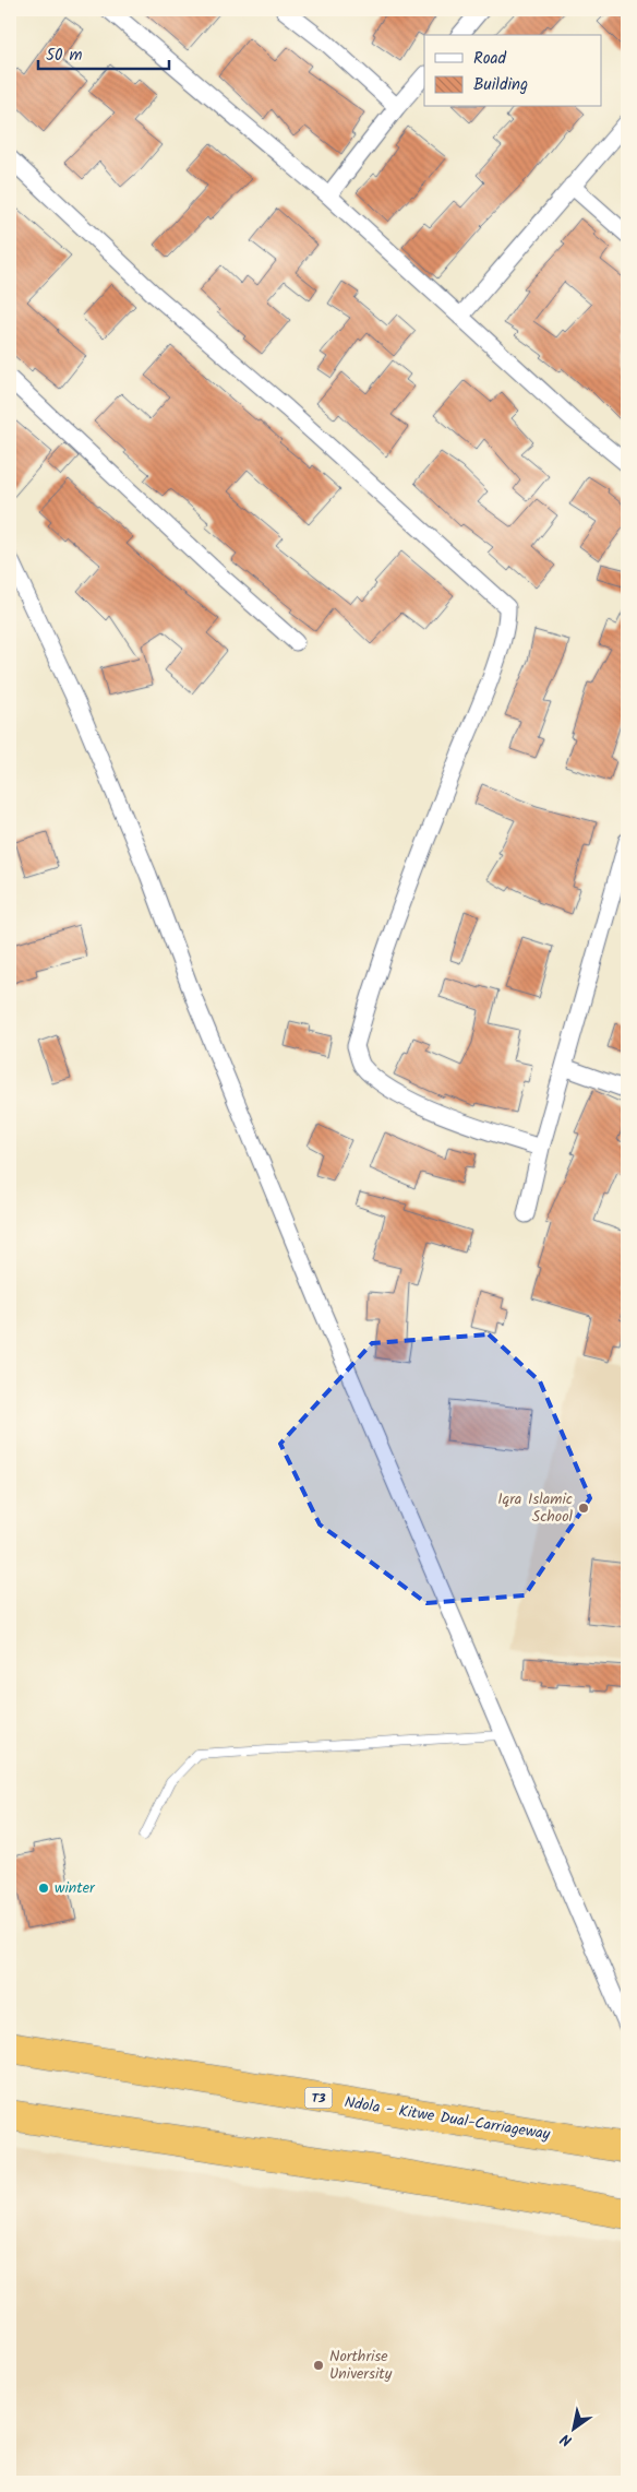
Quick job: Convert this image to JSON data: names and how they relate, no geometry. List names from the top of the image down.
{
  "streets": {
    "highway": ["T3", "Ndola - Kitwe Dual-Carriageway"]
  },
  "places": ["Iqra Islamic School", "winter", "Northrise University"],
  "legend": ["Road", "Building"],
  "scale_bar": "50 m",
  "north": "bottom left"
}
